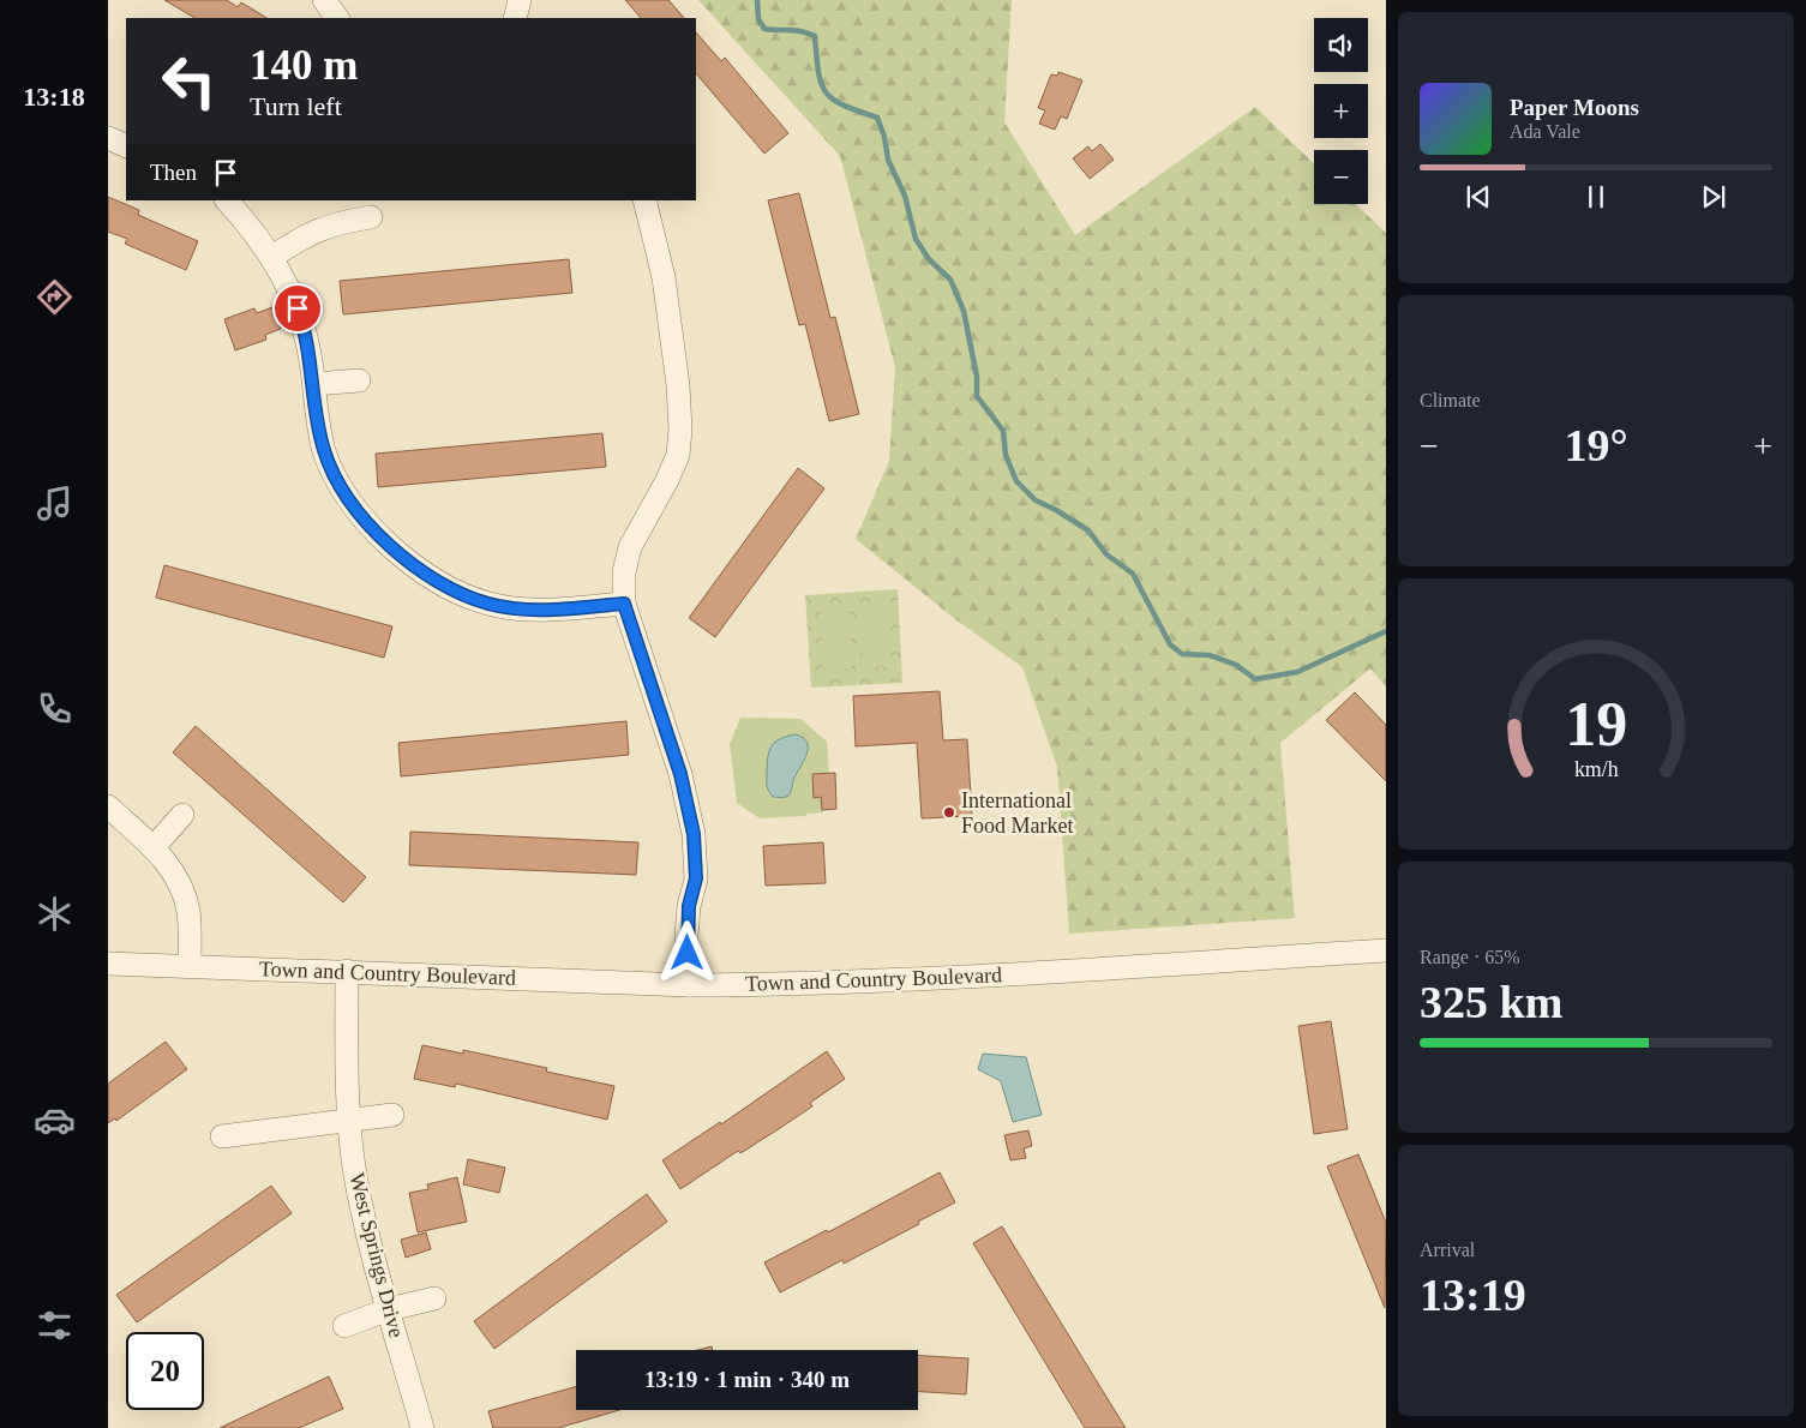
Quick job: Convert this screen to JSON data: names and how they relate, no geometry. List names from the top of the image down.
{
  "streets": {
    "street": ["Town and Country Boulevard", "West Springs Drive"]
  },
  "crossings": [
    ["Town and Country Boulevard", "West Springs Drive"]
  ],
  "places": ["International Food Market"],
  "page": {
    "tabs": "13:18",
    "map_buttons": ["+", "−"],
    "turn": ["140 m", "Turn left"],
    "song": ["Paper Moons", "Ada Vale"],
    "then": "Then",
    "tile": [
      "Climate",
      ["Range · 65%", "325 km"],
      ["Arrival", "13:19"]
    ],
    "heat": ["−", "19°", "+"],
    "limit": "20",
    "trip": "13:19 · 1 min · 340 m",
    "gauge": ["19", "km/h"]
  }
}
